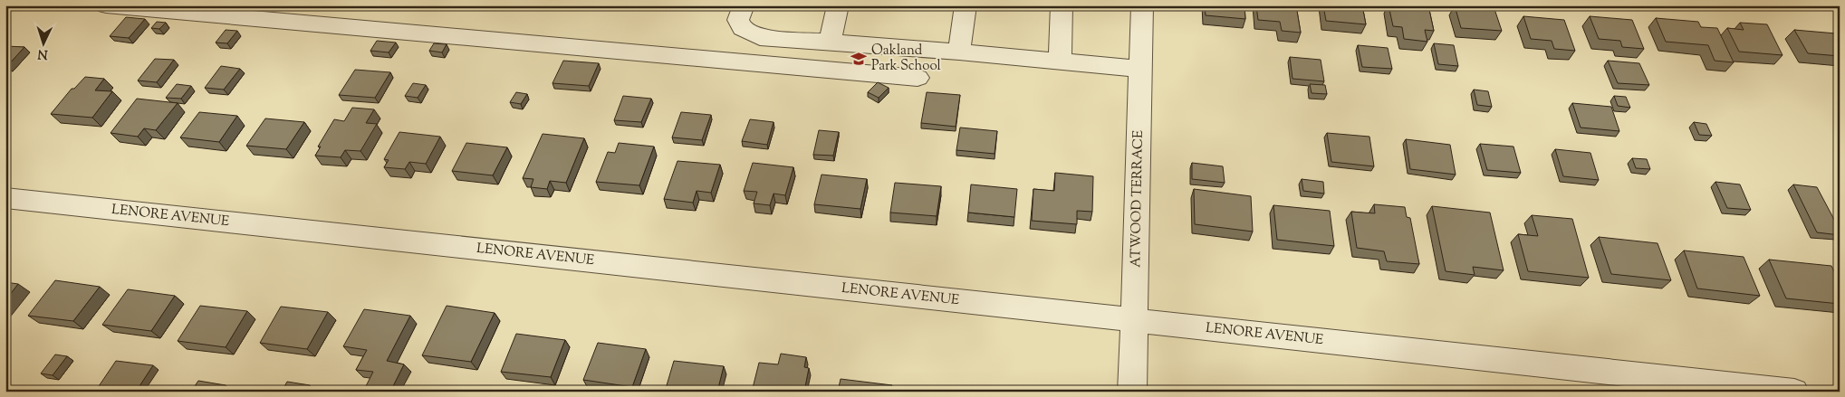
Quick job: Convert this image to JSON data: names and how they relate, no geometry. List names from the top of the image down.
{
  "streets": {
    "street": ["ATWOOD TERRACE", "LENORE AVENUE"]
  },
  "crossings": [
    ["ATWOOD TERRACE", "LENORE AVENUE"]
  ],
  "places": {
    "school or university": ["Oakland Park School"]
  },
  "north": "bottom"
}
